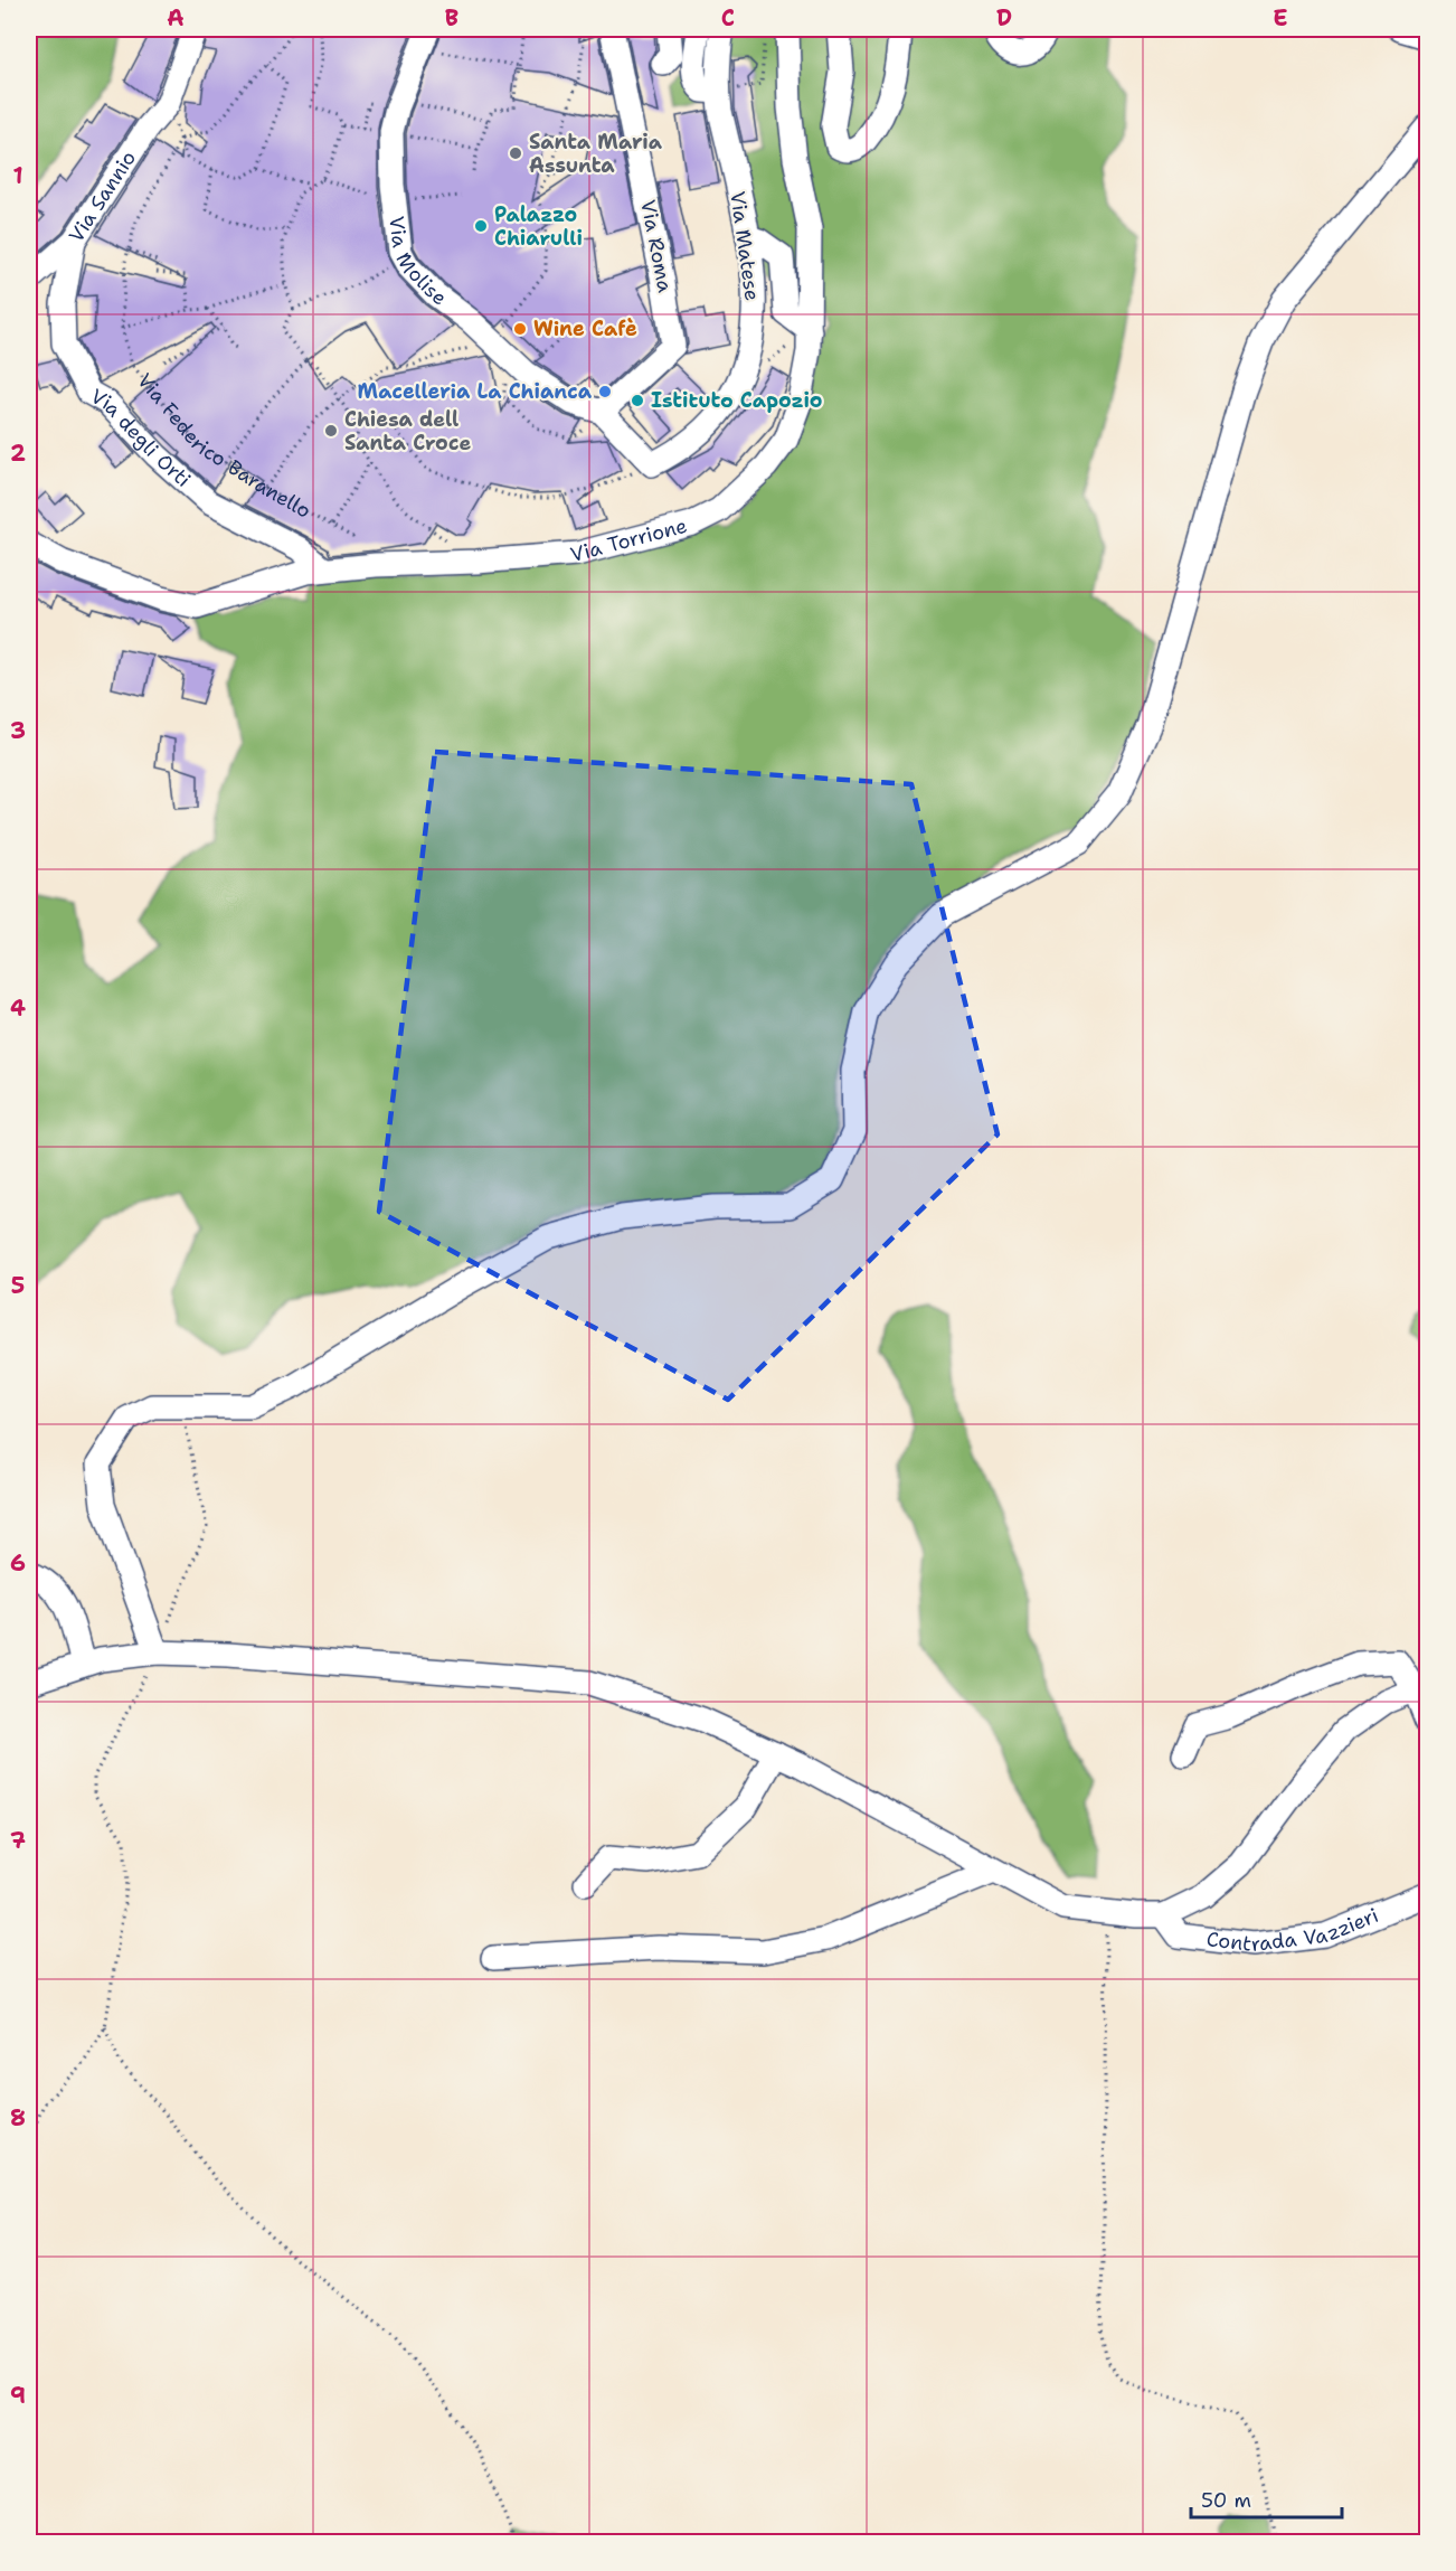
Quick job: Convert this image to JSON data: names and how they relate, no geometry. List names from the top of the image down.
{
  "streets": {
    "street": [
      "Via Sannio",
      "Via Roma",
      "Via Matese",
      "Via Molise",
      "Via degli Orti",
      "Via Torrione",
      "Contrada Vazzieri"
    ],
    "path": ["Via Federico Baranello"]
  },
  "crossings": [
    ["Via Sannio", "Via degli Orti"],
    ["Via Roma", "Via Molise"],
    ["Via degli Orti", "Via Torrione"]
  ],
  "places": [
    "Santa Maria Assunta",
    "Palazzo Chiarulli",
    "Wine Cafè",
    "Macelleria La Chianca",
    "Istituto Capozio",
    "Chiesa dell Santa Croce"
  ],
  "scale_bar": "50 m",
  "grid": {
    "columns": [
      "A",
      "B",
      "C",
      "D",
      "E"
    ],
    "rows": [
      "1",
      "2",
      "3",
      "4",
      "5",
      "6",
      "7",
      "8",
      "9"
    ]
  }
}
